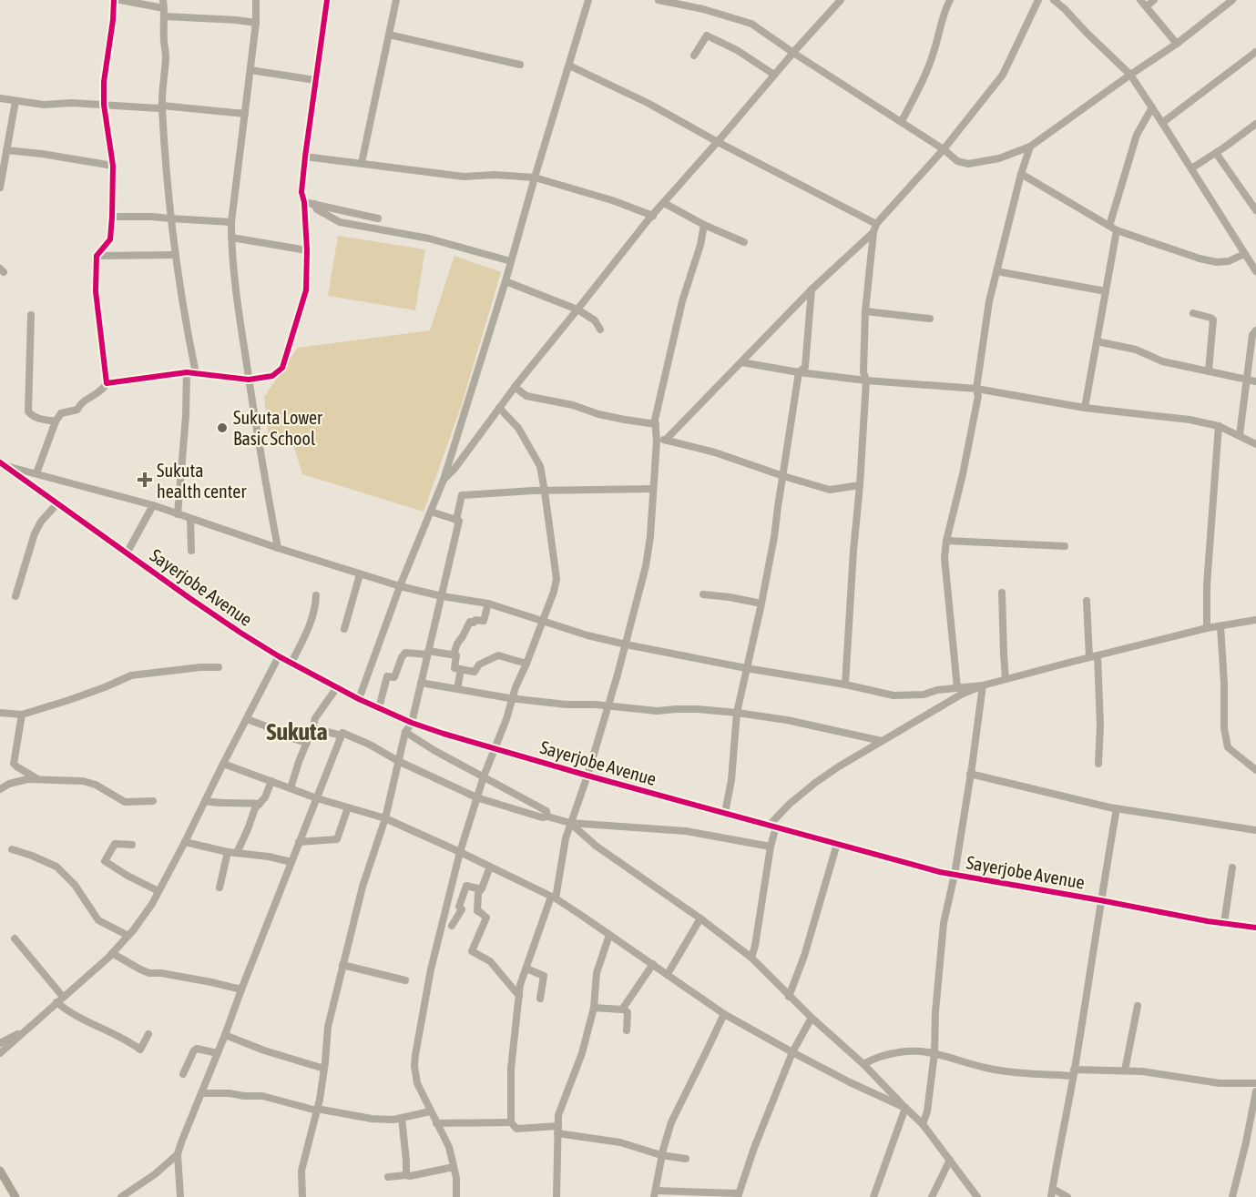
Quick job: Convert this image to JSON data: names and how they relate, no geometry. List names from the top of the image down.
{
  "streets": {
    "street": ["Sayerjobe Avenue"]
  },
  "districts": ["Sukuta"],
  "places": {
    "other": ["Sukuta Lower Basic School"],
    "health": ["Sukuta health center"]
  }
}
